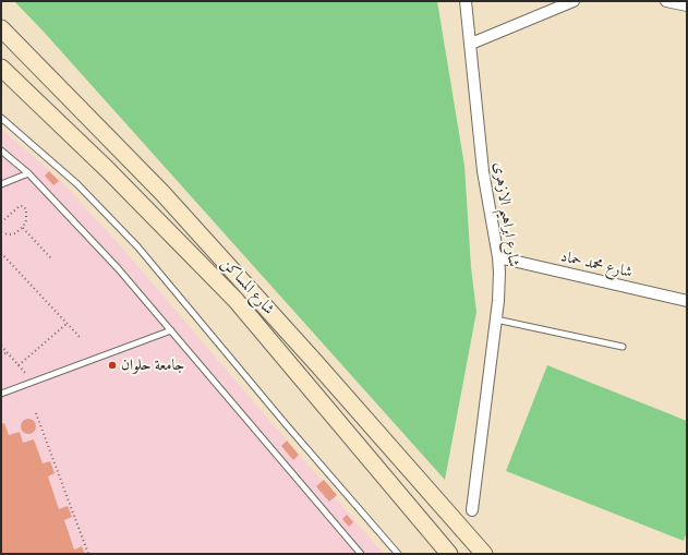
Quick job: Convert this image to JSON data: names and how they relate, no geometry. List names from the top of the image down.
{
  "streets": {
    "street": ["شارع ابراهيم الازهرى", "شارع محمد حماد", "شارع المساكن"]
  },
  "crossings": [
    ["شارع ابراهيم الازهرى", "شارع محمد حماد"]
  ],
  "places": ["جامعة حلوان"]
}
